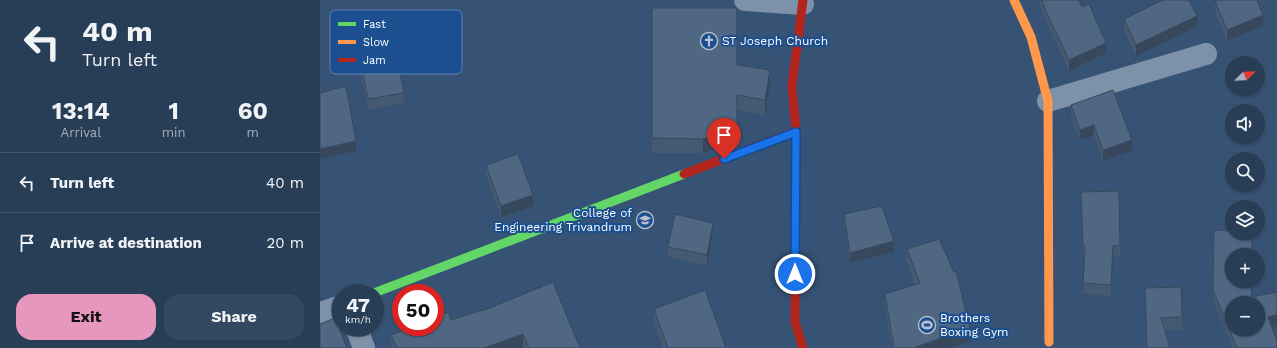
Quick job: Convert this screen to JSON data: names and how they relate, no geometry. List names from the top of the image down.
{
  "places": {
    "church": ["ST Joseph Church"],
    "school or university": ["College of Engineering Trivandrum"],
    "sports": ["Brothers Boxing Gym"]
  },
  "legend": ["Fast", "Slow", "Jam"],
  "north": "top right",
  "page": {
    "turn": ["40 m", "Turn left"],
    "map_buttons": ["+", "−"],
    "eta": [
      "13:14",
      "Arrival",
      "1",
      "min",
      "60",
      "m"
    ],
    "list": [
      {
        "name": "Turn left",
        "value": "40 m"
      },
      {
        "name": "Arrive at destination",
        "value": "20 m"
      }
    ],
    "speed": "47 km/h",
    "limit": "50",
    "buttons": ["Exit", "Share"]
  }
}
